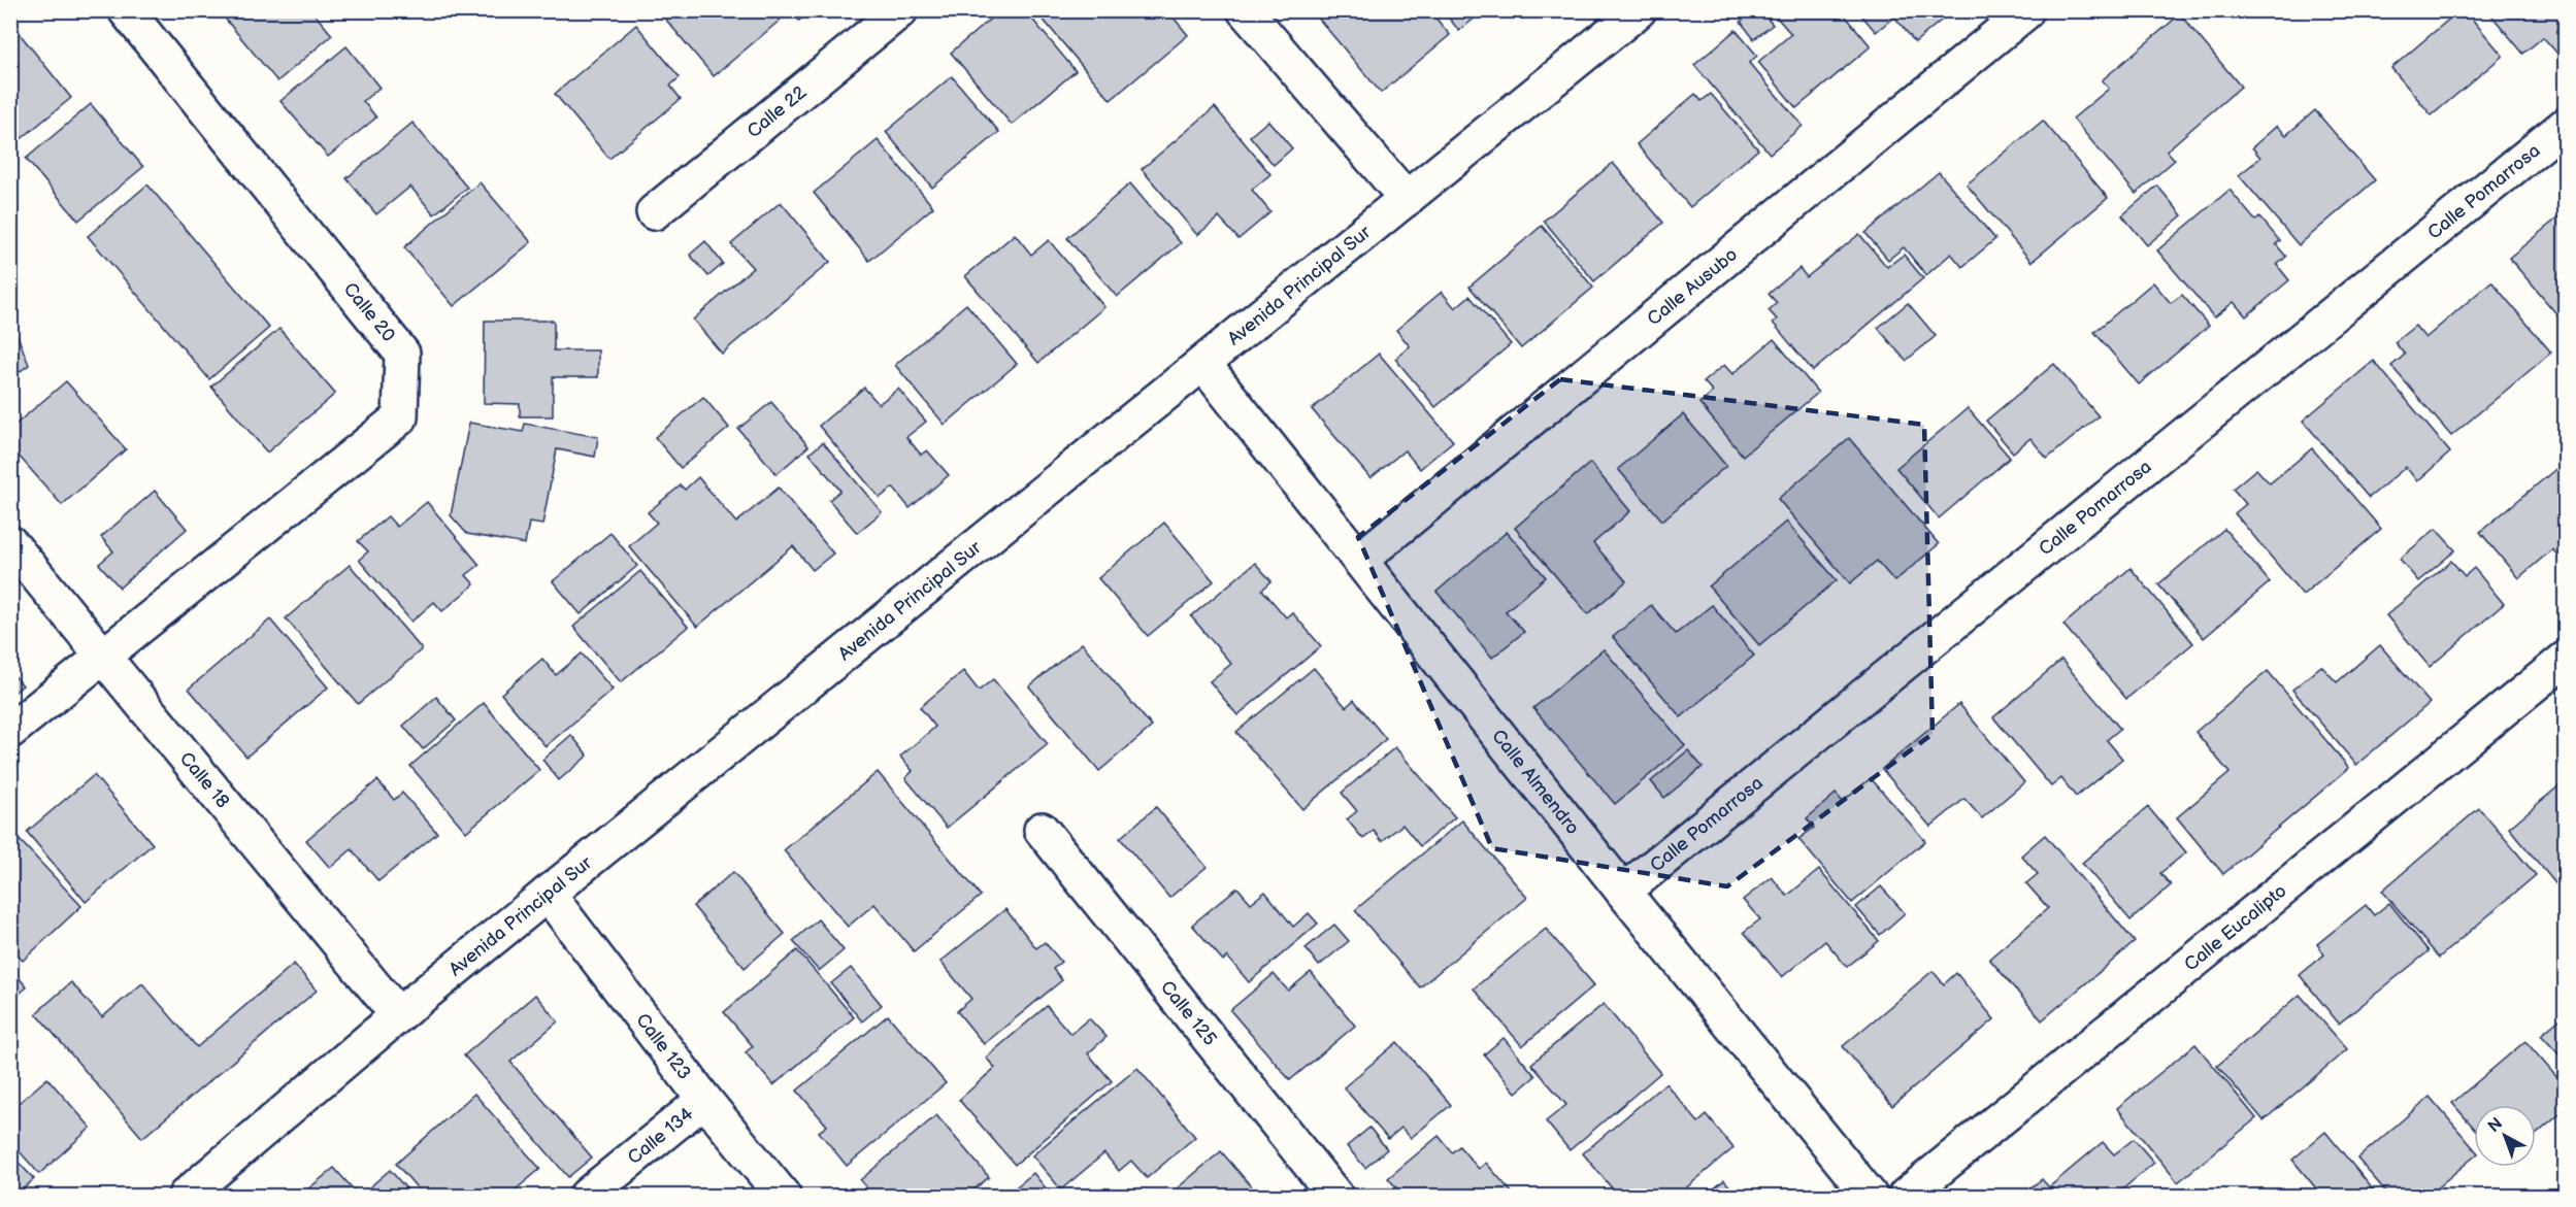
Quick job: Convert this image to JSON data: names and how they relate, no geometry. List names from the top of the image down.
{
  "streets": {
    "street": [
      "Calle 22",
      "Calle Pomarrosa",
      "Avenida Principal Sur",
      "Calle Ausubo",
      "Calle 20",
      "Calle 18",
      "Calle Almendro",
      "Calle Eucalipto",
      "Calle 125",
      "Calle 123",
      "Calle 134"
    ]
  },
  "crossings": [
    ["Calle Pomarrosa", "Calle Almendro"],
    ["Avenida Principal Sur", "Calle 18"],
    ["Avenida Principal Sur", "Calle Almendro"],
    ["Avenida Principal Sur", "Calle 123"],
    ["Calle Ausubo", "Calle Almendro"],
    ["Calle 20", "Calle 18"],
    ["Calle 123", "Calle 134"]
  ],
  "north": "top left"
}
